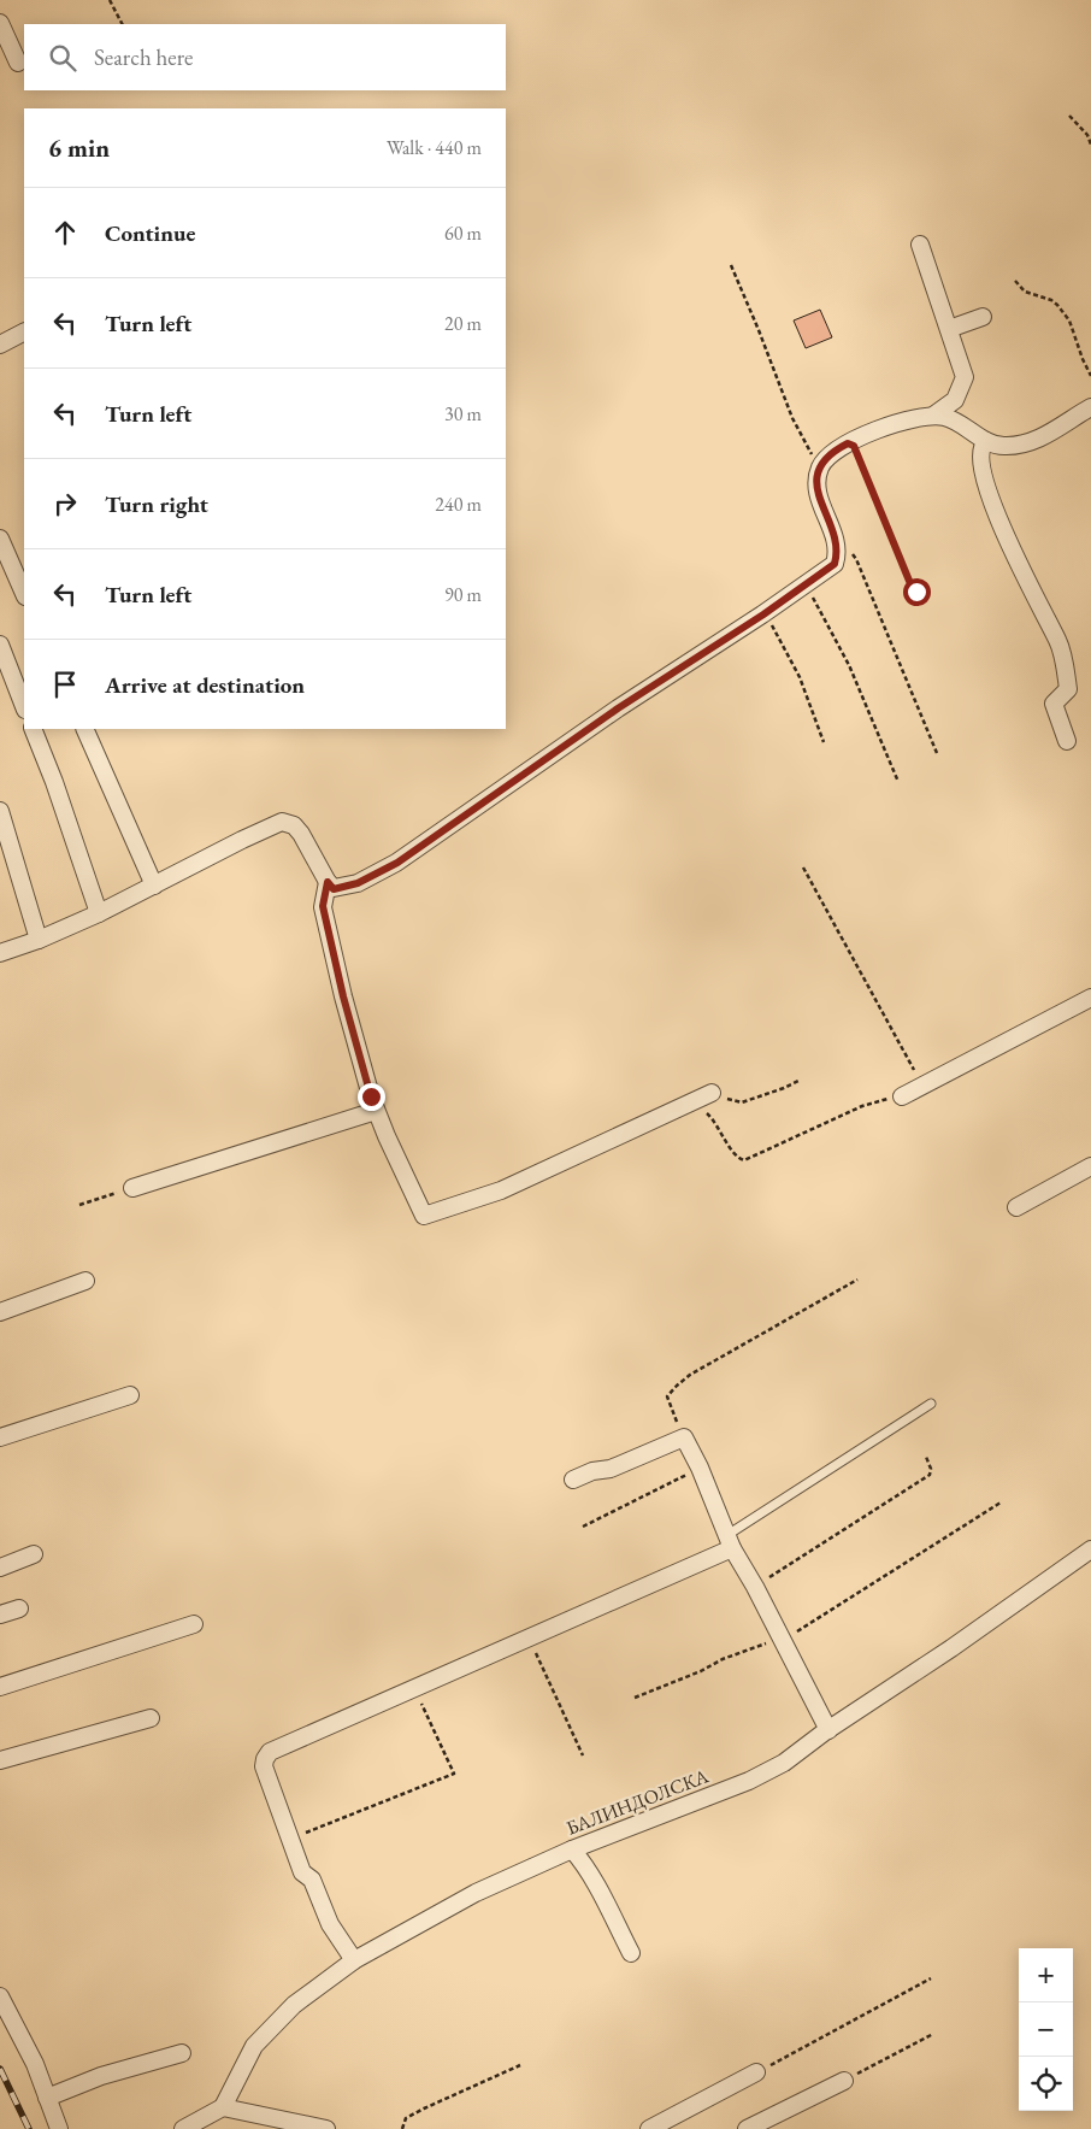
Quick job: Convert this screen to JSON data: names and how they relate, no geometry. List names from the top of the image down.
{
  "streets": {
    "street": ["БАЛИНДОЛСКА"]
  },
  "page": {
    "search": "Search here",
    "heading": ["6 min", "Walk · 440 m"],
    "list": [
      ["Continue", "60 m"],
      ["Turn left", "20 m"],
      ["Turn left", "30 m"],
      ["Turn right", "240 m"],
      ["Turn left", "90 m"],
      "Arrive at destination"
    ],
    "map_buttons": ["+", "−"]
  }
}
